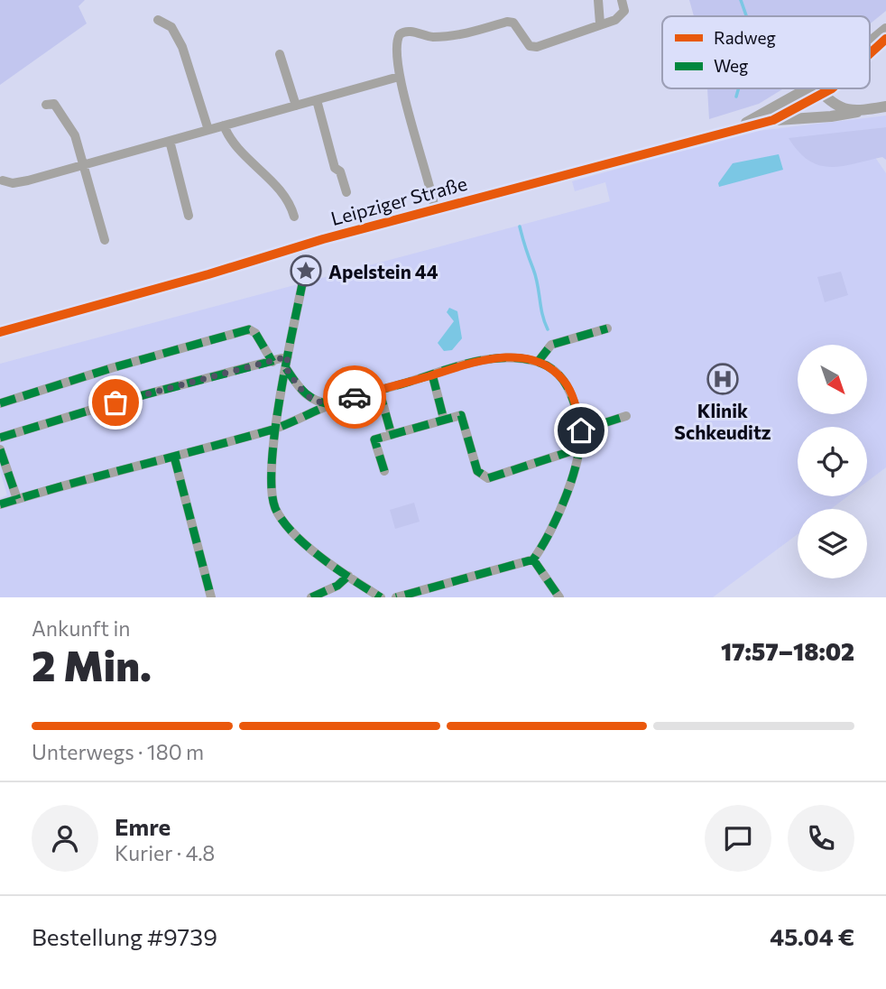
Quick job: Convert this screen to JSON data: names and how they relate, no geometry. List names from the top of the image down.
{
  "streets": {
    "street": ["Leipziger Straße"]
  },
  "places": {
    "place": ["Apelstein 44"],
    "hospital": ["Klinik Schkeuditz"]
  },
  "legend": ["Radweg", "Weg"],
  "north": "bottom right",
  "page": {
    "heading": ["2 Min.", "Ankunft in", "17:57–18:02"],
    "panel": [
      "Emre",
      "Kurier · 4.8",
      "Bestellung #9739",
      "45.04 €"
    ],
    "bar": "Unterwegs · 180 m"
  }
}
